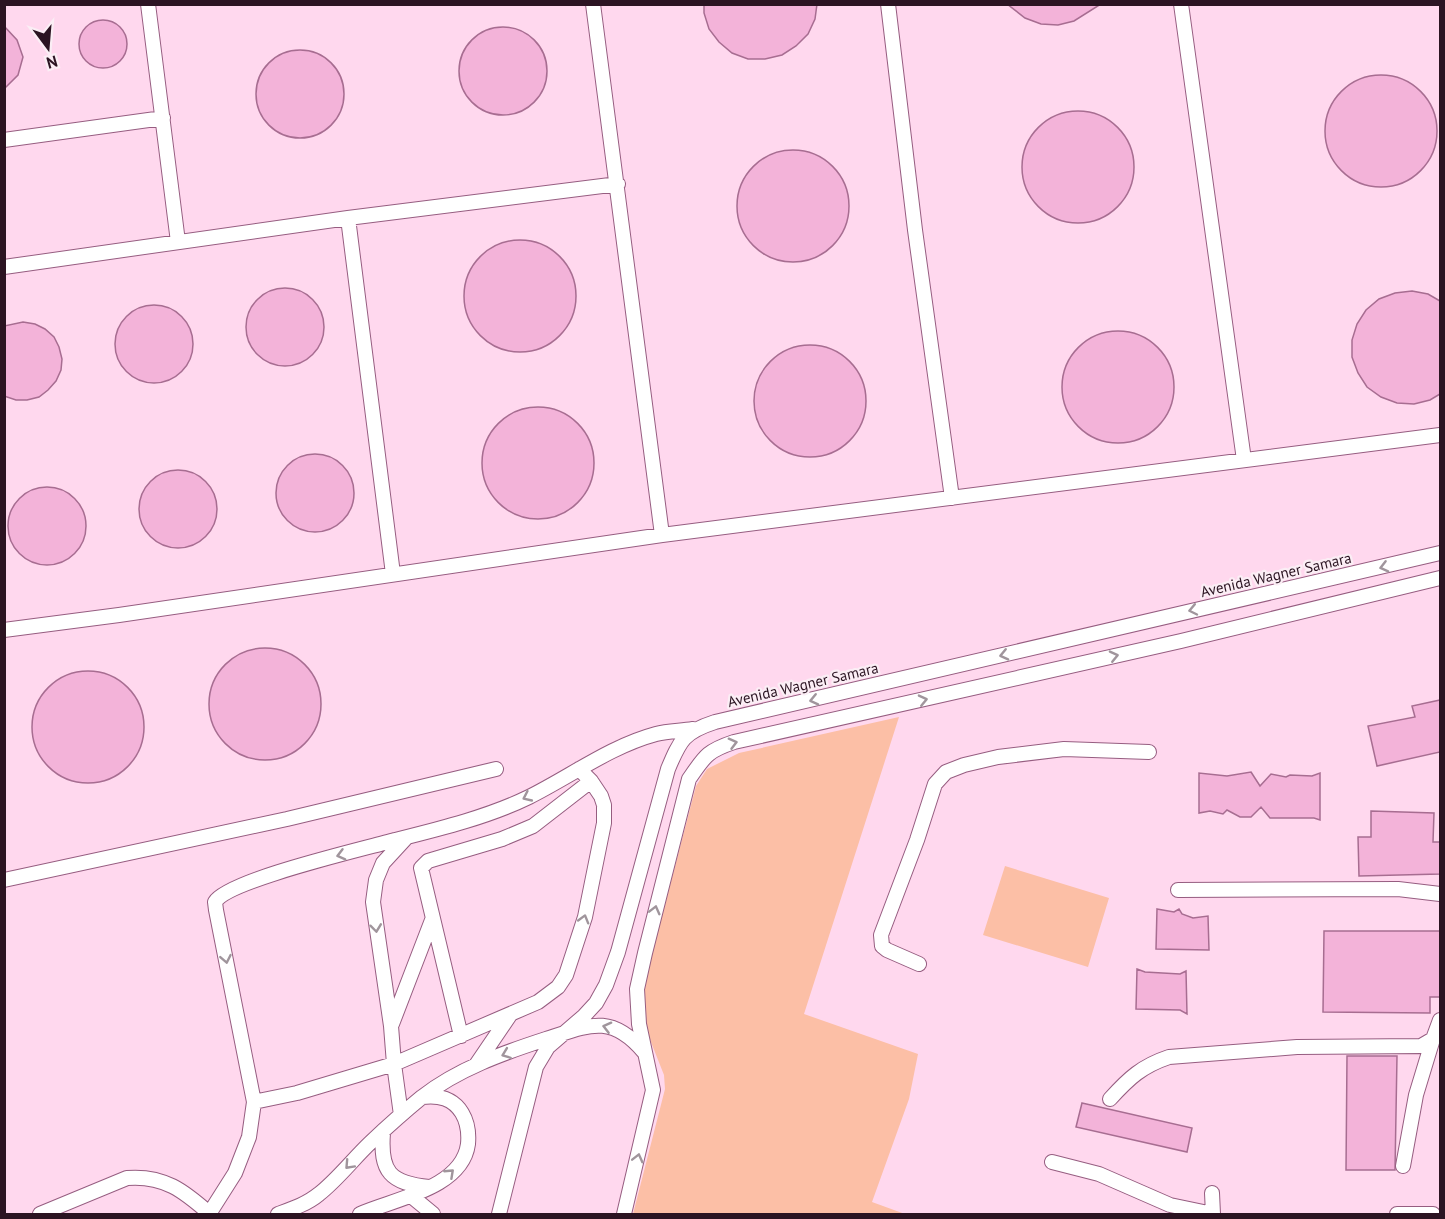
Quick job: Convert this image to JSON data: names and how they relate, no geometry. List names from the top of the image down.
{
  "streets": {
    "street": ["Avenida Wagner Samara"]
  },
  "north": "bottom"
}
